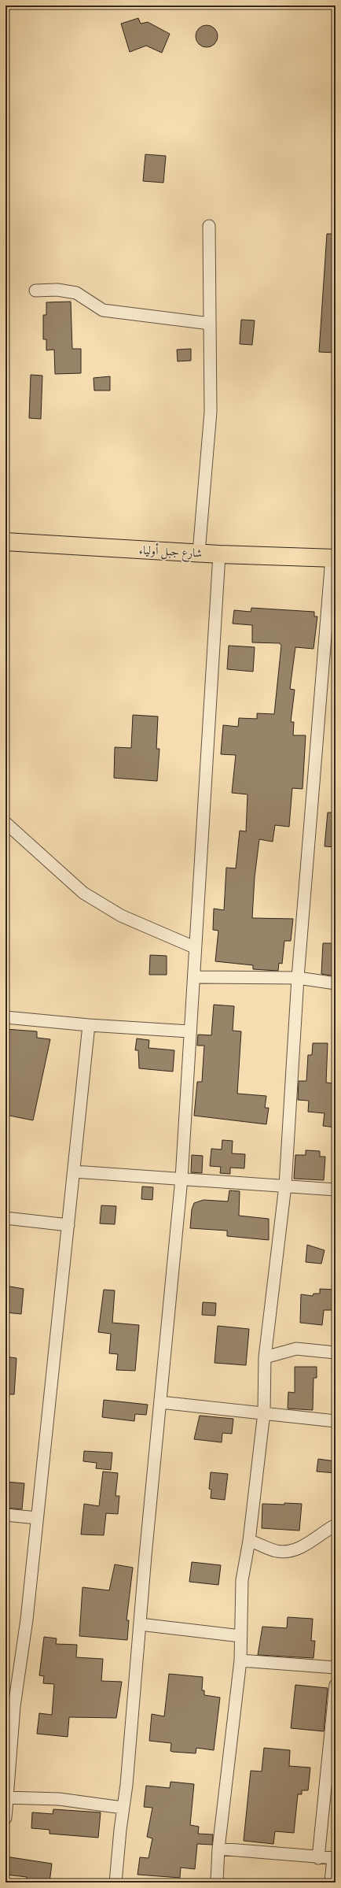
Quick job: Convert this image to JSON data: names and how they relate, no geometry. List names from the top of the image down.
{
  "streets": {
    "highway": ["شارع جبل أولياء"]
  }
}
